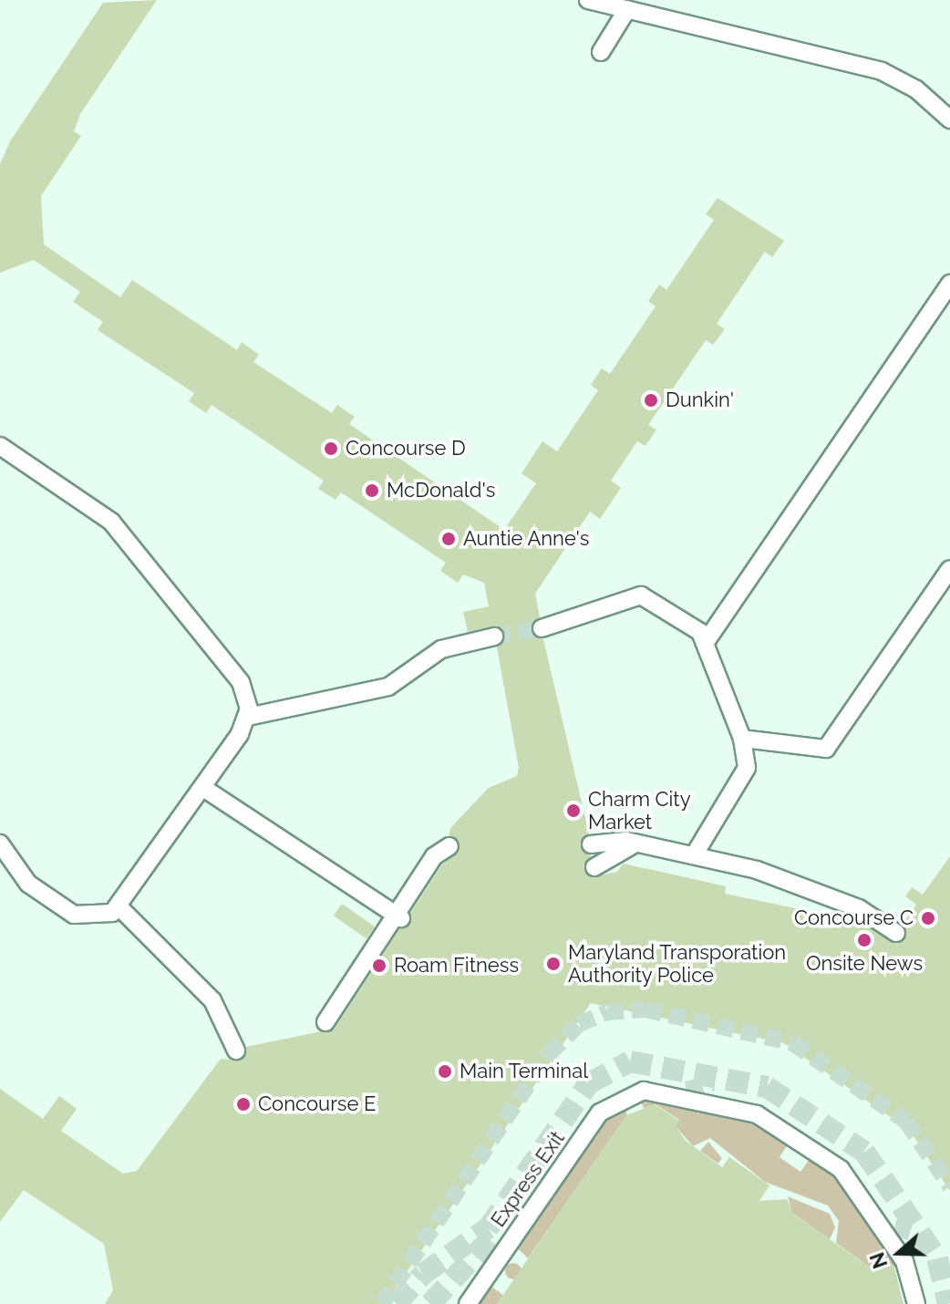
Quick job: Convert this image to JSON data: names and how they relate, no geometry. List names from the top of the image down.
{
  "streets": {
    "street": ["Express Exit"]
  },
  "places": [
    "Dunkin'",
    "Concourse D",
    "McDonald's",
    "Auntie Anne's",
    "Charm City Market",
    "Concourse C",
    "Onsite News",
    "Maryland Transporation Authority Police",
    "Roam Fitness",
    "Main Terminal",
    "Concourse E"
  ],
  "north": "left"
}
